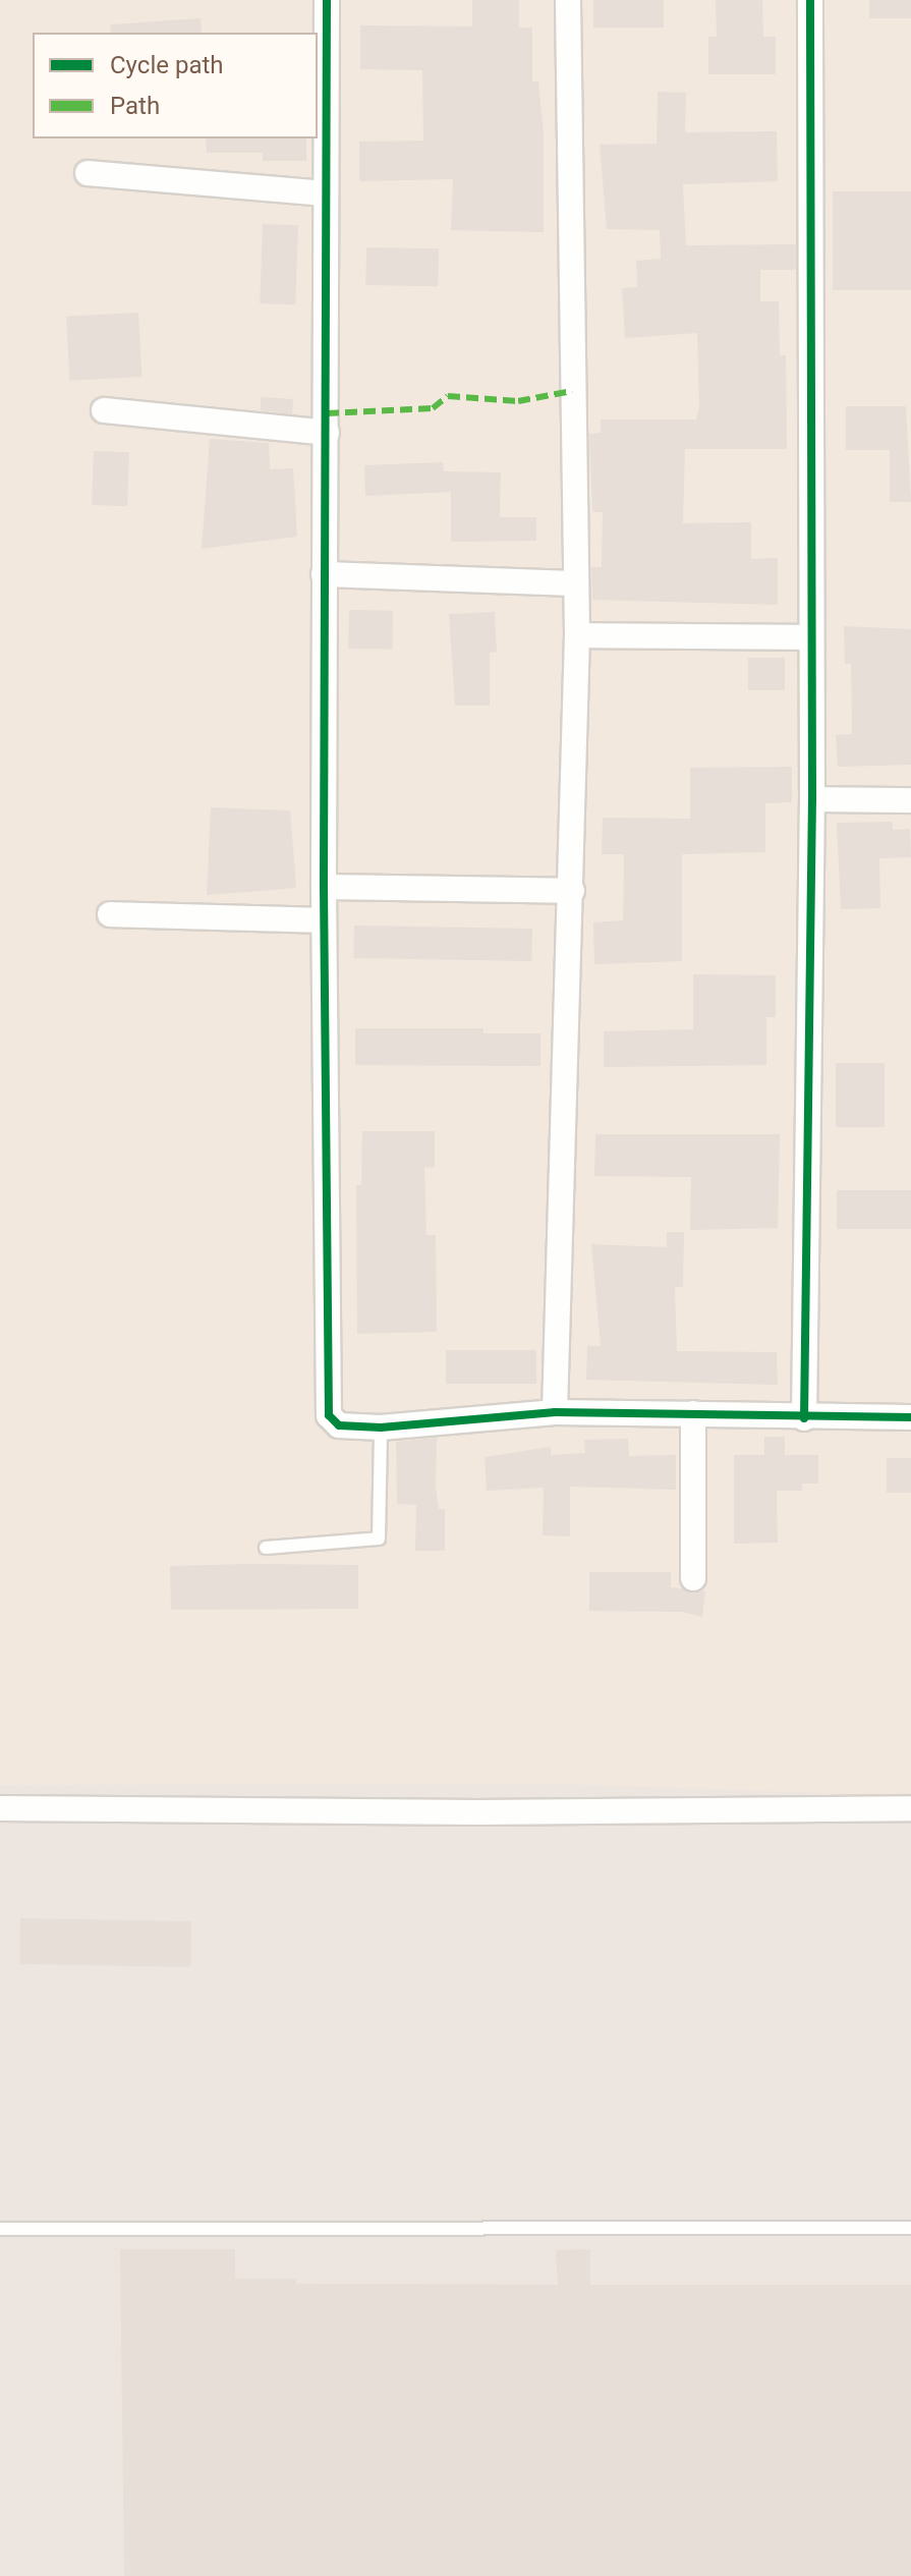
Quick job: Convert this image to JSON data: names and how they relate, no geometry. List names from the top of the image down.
{
  "legend": ["Cycle path", "Path"]
}
